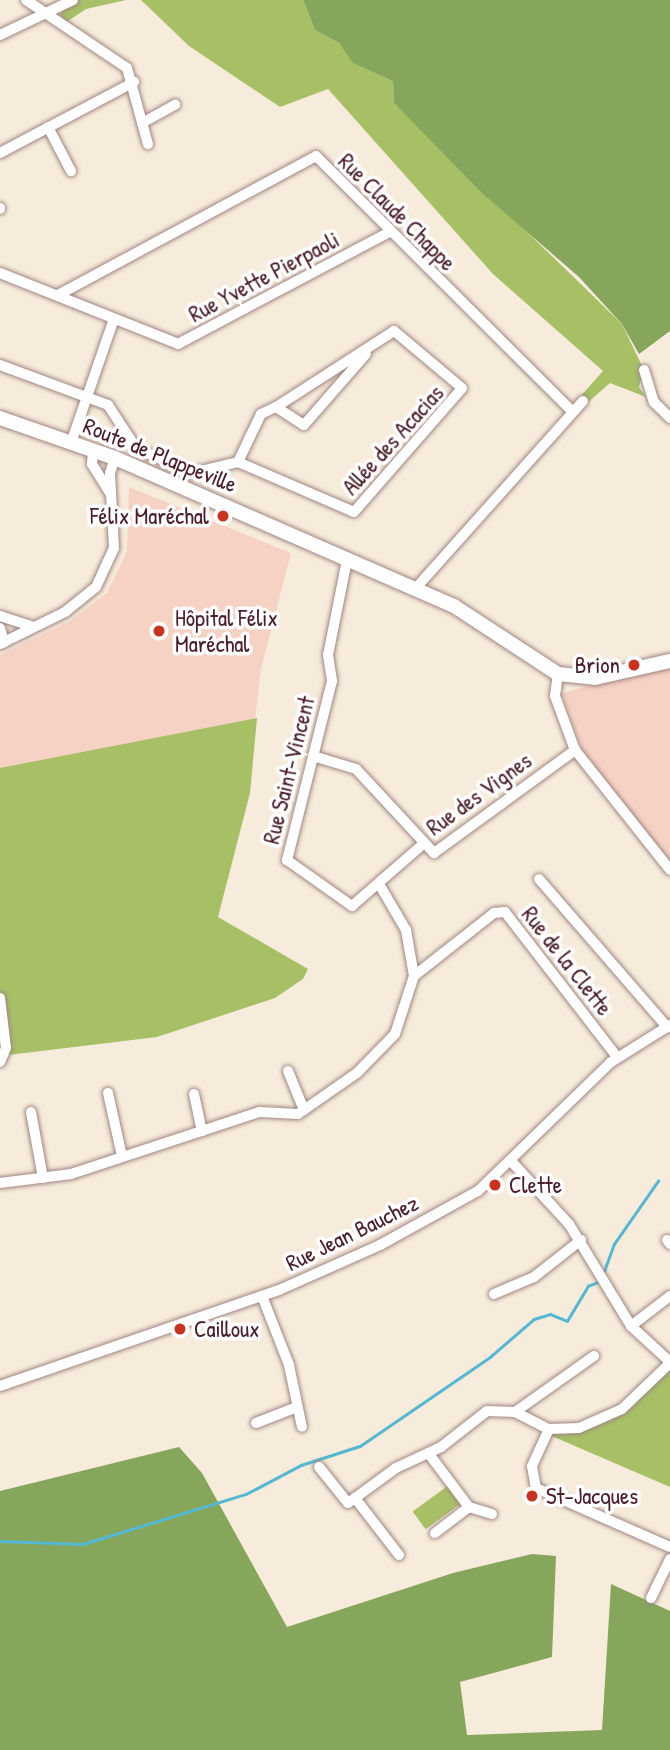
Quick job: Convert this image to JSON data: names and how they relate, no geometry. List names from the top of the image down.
{
  "streets": {
    "street": [
      "Rue Claude Chappe",
      "Rue Yvette Pierpaoli",
      "Allée des Acacias",
      "Route de Plappeville",
      "Rue Saint-Vincent",
      "Rue des Vignes",
      "Rue de la Clette",
      "Rue Jean Bauchez"
    ]
  },
  "crossings": [
    ["Rue Claude Chappe", "Rue Yvette Pierpaoli"],
    ["Route de Plappeville", "Rue Saint-Vincent"],
    ["Rue Saint-Vincent", "Rue des Vignes"],
    ["Rue de la Clette", "Rue Jean Bauchez"]
  ],
  "places": [
    "Félix Maréchal",
    "Hôpital Félix Maréchal",
    "Brion",
    "Clette",
    "Cailloux",
    "St-Jacques"
  ]
}
